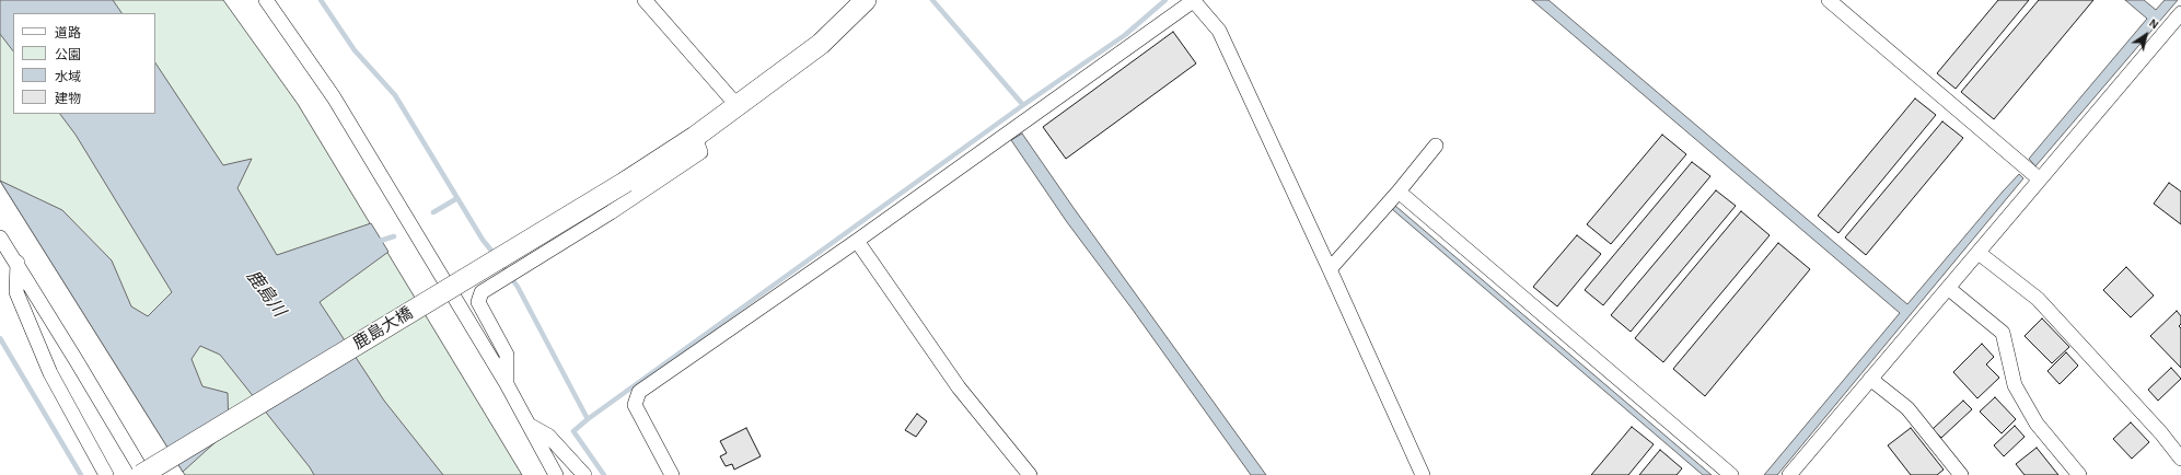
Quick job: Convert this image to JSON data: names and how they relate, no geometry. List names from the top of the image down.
{
  "streets": {
    "street": ["鹿島大橋"]
  },
  "water": ["鹿島川"],
  "legend": [
    "道路",
    "公園",
    "水域",
    "建物"
  ],
  "north": "top right"
}
